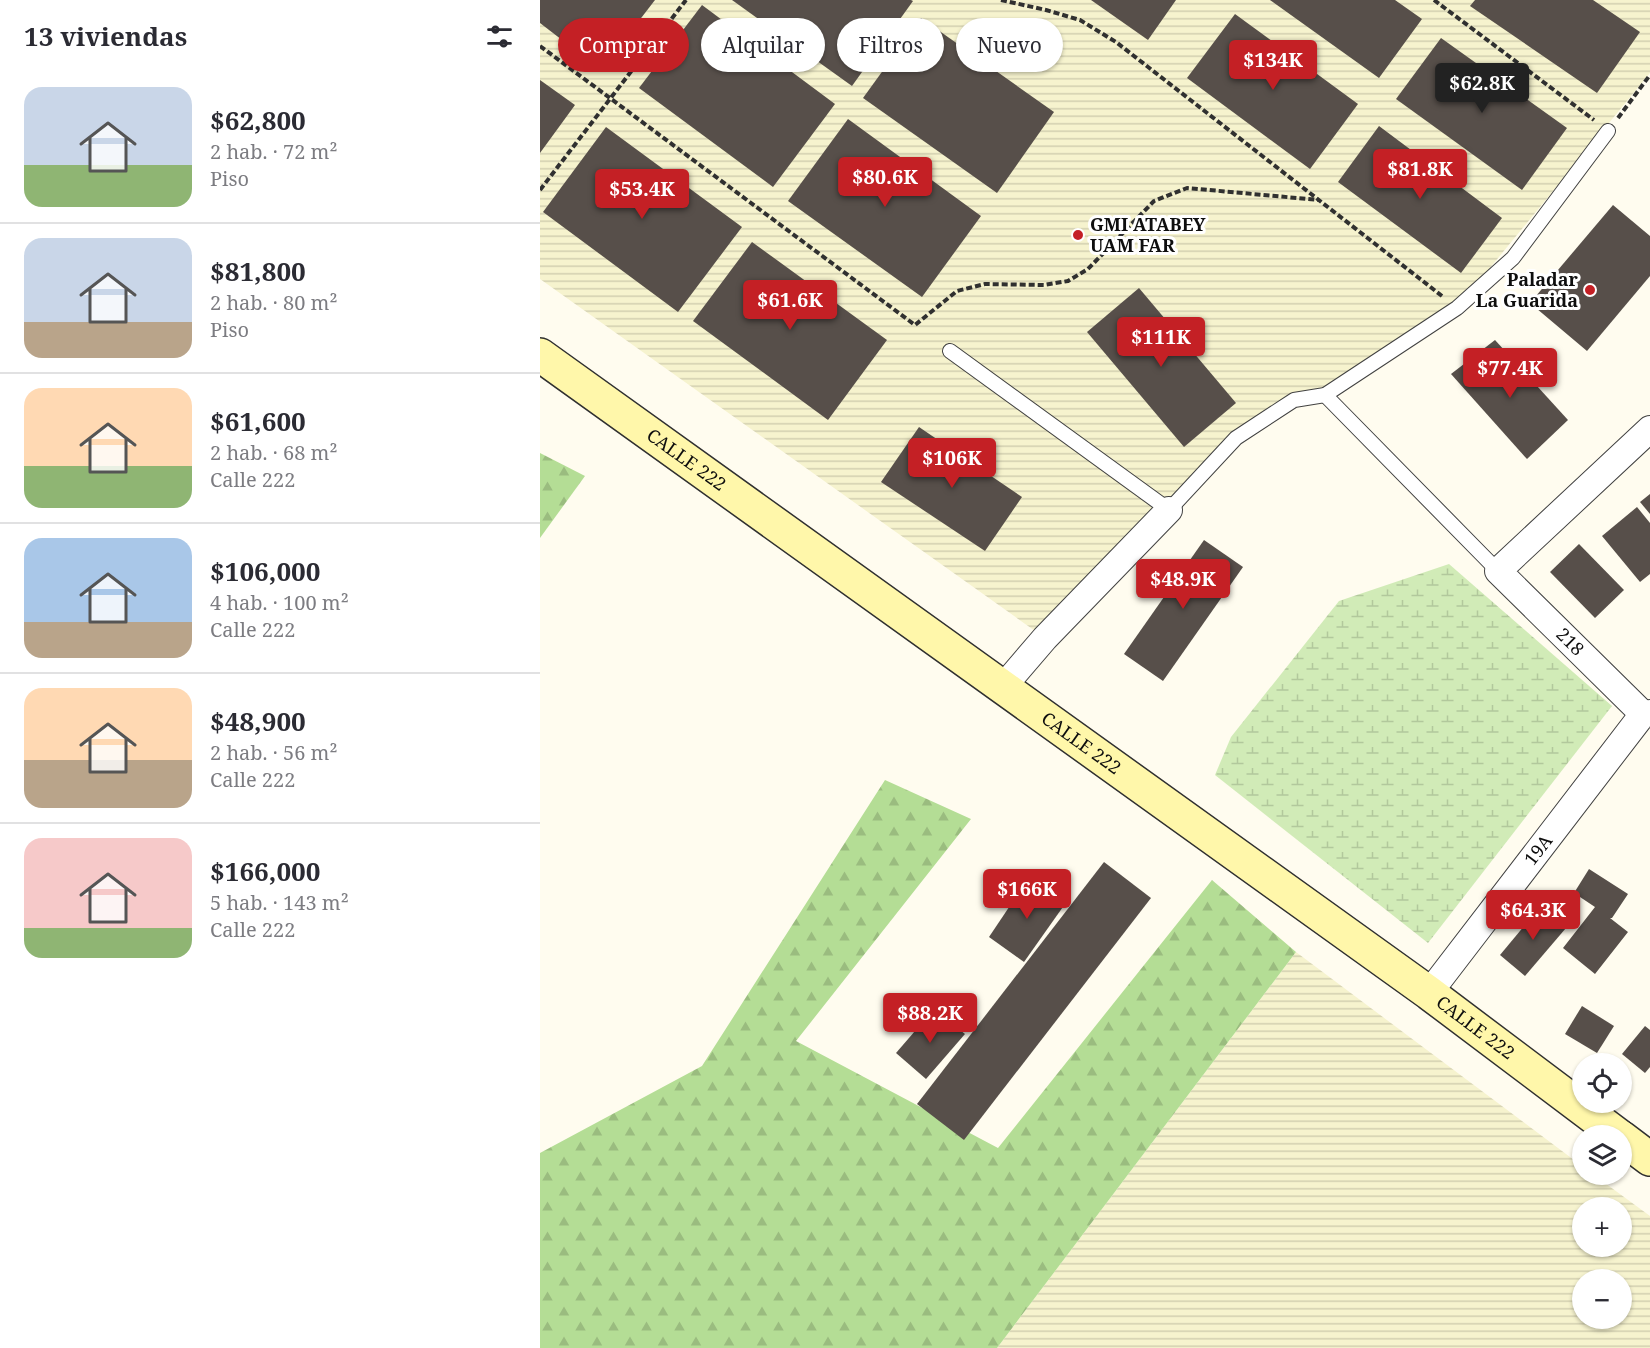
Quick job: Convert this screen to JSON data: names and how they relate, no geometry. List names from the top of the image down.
{
  "streets": {
    "main road": ["CALLE 222"],
    "street": ["218", "19A"]
  },
  "crossings": [
    ["CALLE 222", "19A"],
    ["218", "19A"]
  ],
  "places": ["GMI ATABEY UAM FAR", "Paladar La Guarida"],
  "page": {
    "heading": "13 viviendas",
    "chip": [
      "Comprar",
      "Alquilar",
      "Filtros",
      "Nuevo"
    ],
    "price": [
      "$134K",
      "$62.8K",
      "$81.8K",
      "$80.6K",
      "$53.4K",
      "$61.6K",
      "$111K",
      "$77.4K",
      "$106K",
      "$48.9K",
      "$166K",
      "$64.3K",
      "$88.2K"
    ],
    "list": [
      {
        "name": "$62,800",
        "note": "2 hab. · 72 m² · Piso"
      },
      {
        "name": "$81,800",
        "note": "2 hab. · 80 m² · Piso"
      },
      {
        "name": "$61,600",
        "note": "2 hab. · 68 m² · Calle 222"
      },
      {
        "name": "$106,000",
        "note": "4 hab. · 100 m² · Calle 222"
      },
      {
        "name": "$48,900",
        "note": "2 hab. · 56 m² · Calle 222"
      },
      {
        "name": "$166,000",
        "note": "5 hab. · 143 m² · Calle 222"
      }
    ],
    "map_buttons": ["+", "−"]
  }
}
